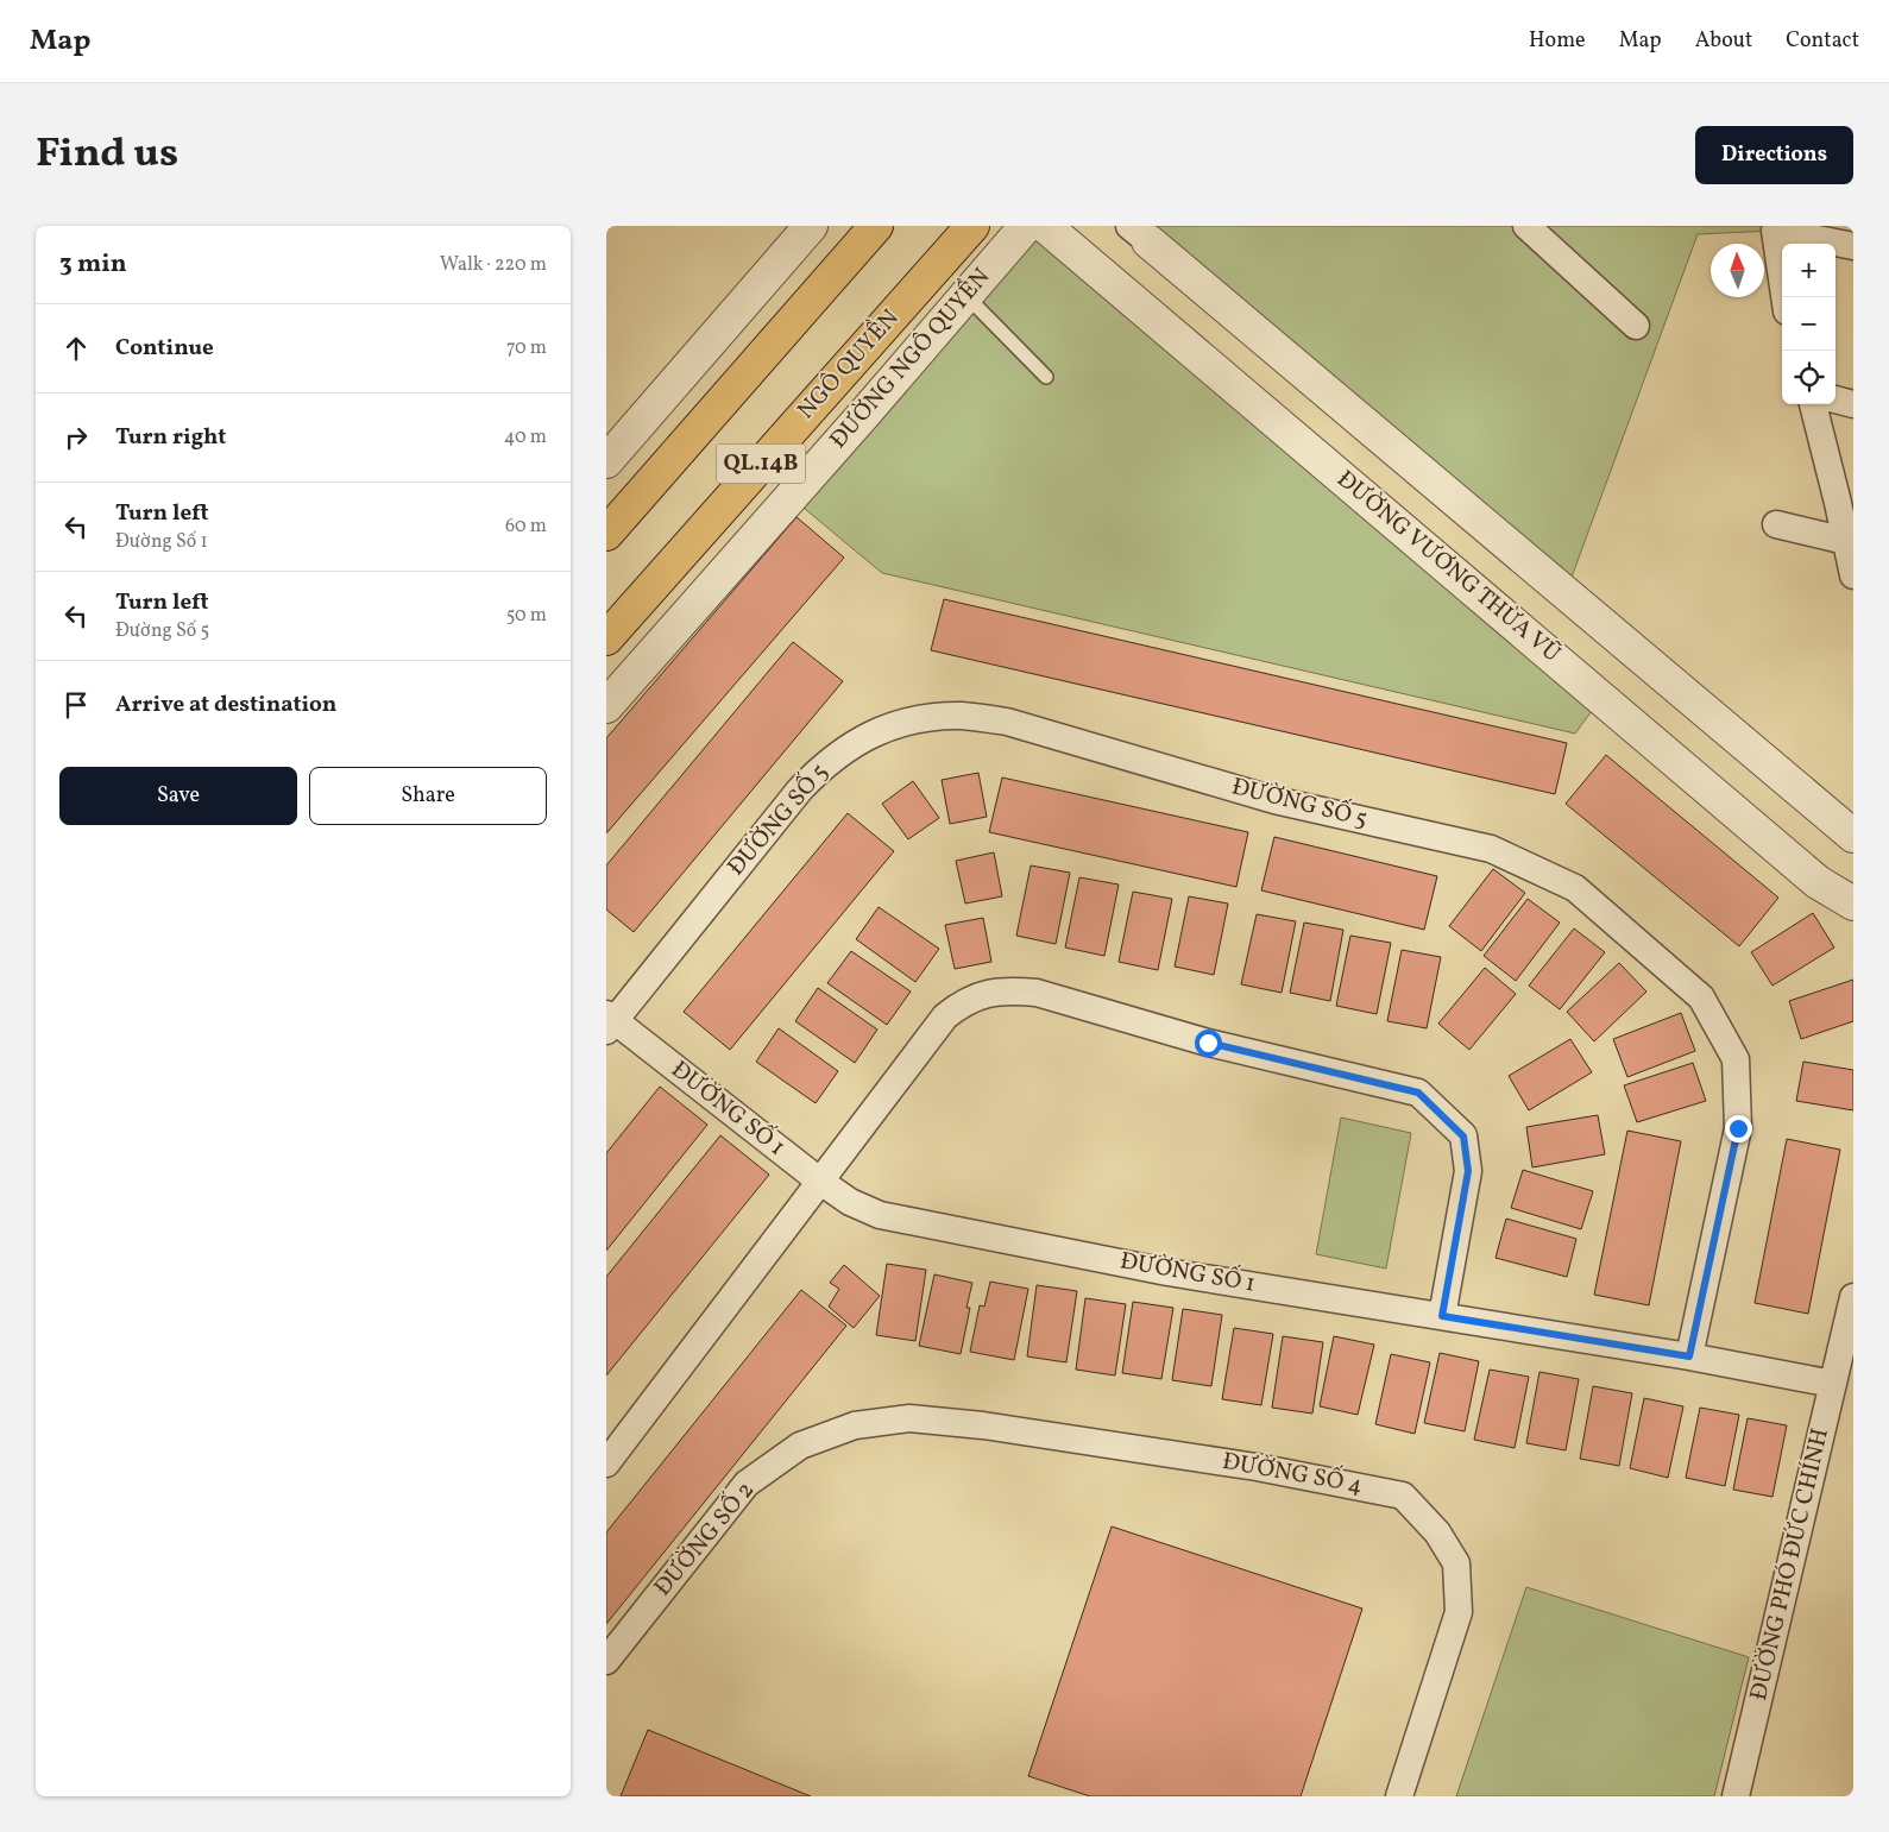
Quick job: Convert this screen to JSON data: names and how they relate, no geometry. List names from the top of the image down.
{
  "streets": {
    "highway": ["NGÔ QUYỀN", "QL.14B"],
    "street": [
      "ĐƯỜNG NGÔ QUYỀN",
      "ĐƯỜNG VƯƠNG THỪA VŨ",
      "ĐƯỜNG SỐ 5",
      "ĐƯỜNG SỐ 1",
      "ĐƯỜNG SỐ 4",
      "ĐƯỜNG SỐ 2",
      "ĐƯỜNG PHÓ ĐỨC CHÍNH"
    ]
  },
  "crossings": [
    ["ĐƯỜNG SỐ 5", "ĐƯỜNG SỐ 1"],
    ["ĐƯỜNG SỐ 1", "ĐƯỜNG PHÓ ĐỨC CHÍNH"],
    ["ĐƯỜNG SỐ 4", "ĐƯỜNG SỐ 2"]
  ],
  "north": "top",
  "page": {
    "header": "Map",
    "nav": [
      "Home",
      "Map",
      "About",
      "Contact"
    ],
    "title": "Find us",
    "buttons": [
      "Directions",
      ["Save", "Share"]
    ],
    "heading": ["3 min", "Walk · 220 m"],
    "map_buttons": ["+", "−"],
    "list": [
      ["Continue", "70 m"],
      ["Turn right", "40 m"],
      ["Turn left", "Đường Số 1", "60 m"],
      ["Turn left", "Đường Số 5", "50 m"],
      "Arrive at destination"
    ]
  }
}
